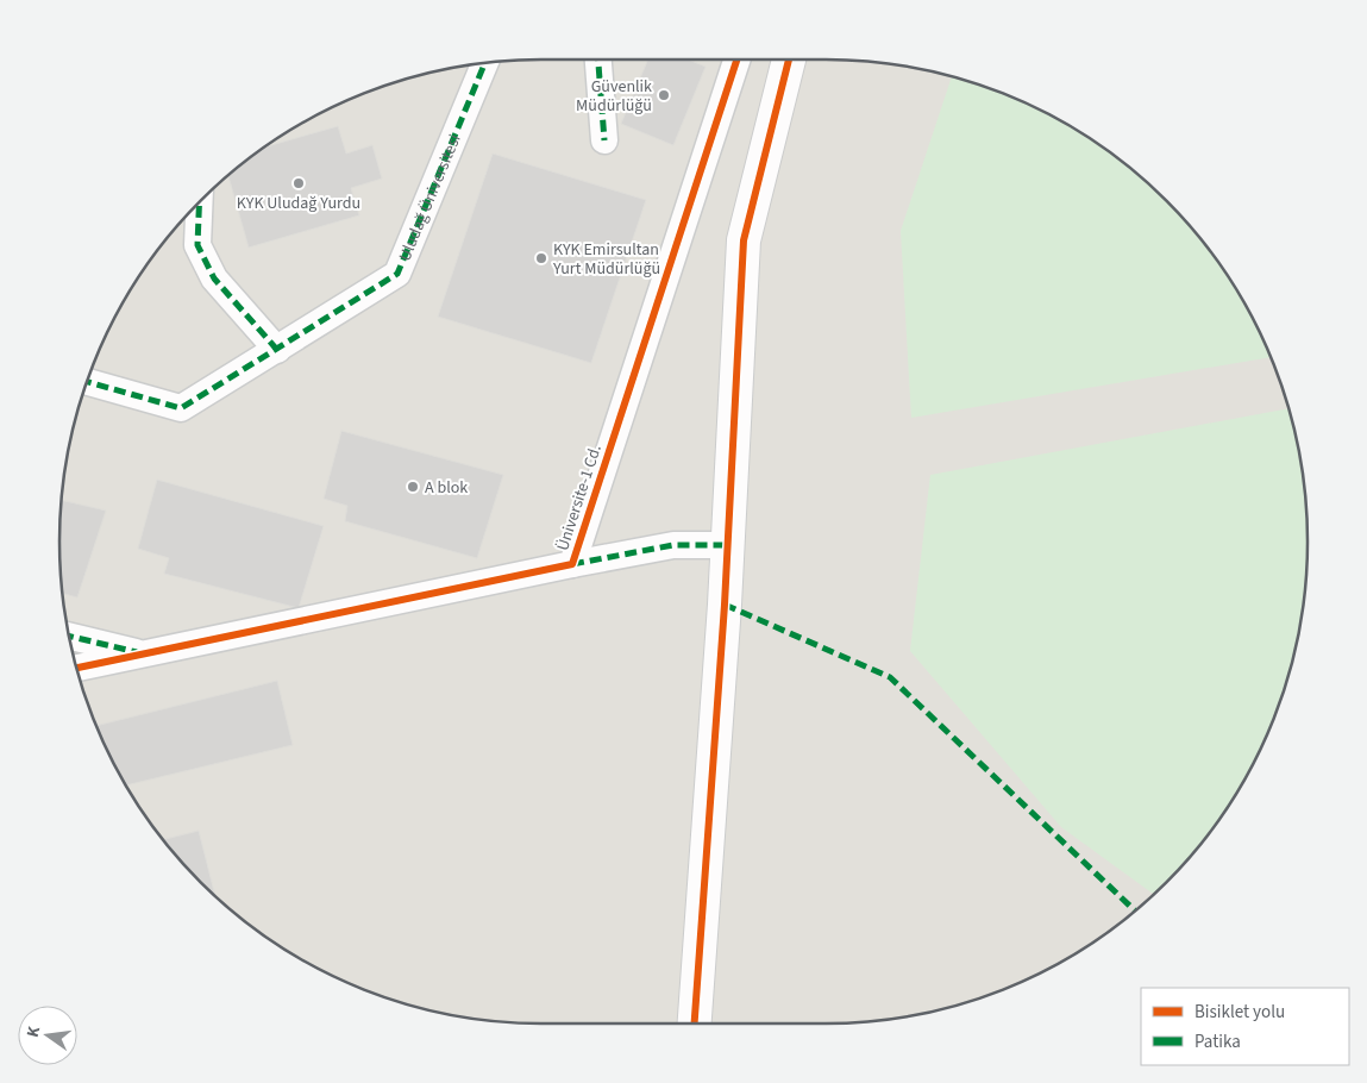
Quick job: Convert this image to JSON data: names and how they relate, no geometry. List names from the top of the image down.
{
  "streets": {
    "street": ["Uludağ Üniversitesi", "Üniversite-1 Cd."]
  },
  "places": [
    "Güvenlik Müdürlüğü",
    "KYK Uludağ Yurdu",
    "KYK Emirsultan Yurt Müdürlüğü",
    "A blok"
  ],
  "legend": ["Bisiklet yolu", "Patika"],
  "north": "left"
}
